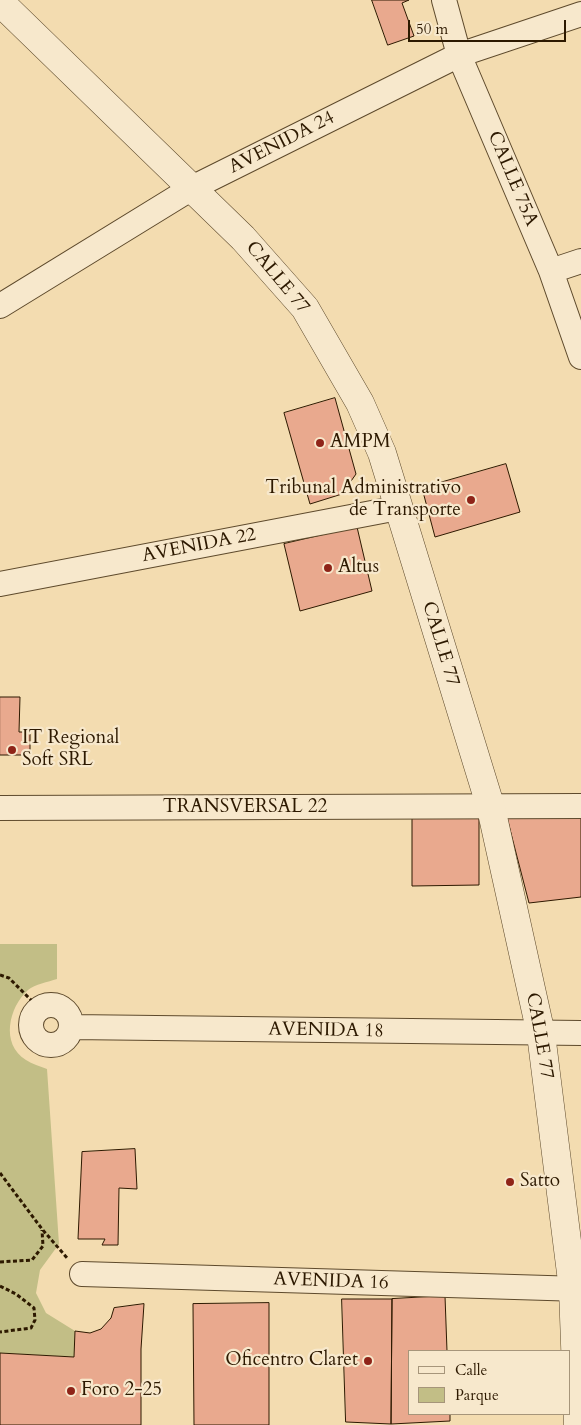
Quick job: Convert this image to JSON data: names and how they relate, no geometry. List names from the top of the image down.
{
  "streets": {
    "street": [
      "AVENIDA 24",
      "CALLE 75A",
      "CALLE 77",
      "AVENIDA 22",
      "TRANSVERSAL 22",
      "AVENIDA 18",
      "AVENIDA 16"
    ]
  },
  "crossings": [
    ["AVENIDA 24", "CALLE 75A"],
    ["AVENIDA 24", "CALLE 77"],
    ["CALLE 77", "AVENIDA 22"],
    ["CALLE 77", "TRANSVERSAL 22"],
    ["CALLE 77", "AVENIDA 18"],
    ["CALLE 77", "AVENIDA 16"]
  ],
  "places": [
    "AMPM",
    "Tribunal Administrativo de Transporte",
    "Altus",
    "IT Regional Soft SRL",
    "Satto",
    "Oficentro Claret",
    "Foro 2-25"
  ],
  "legend": ["Calle", "Parque"],
  "scale_bar": "50 m"
}
